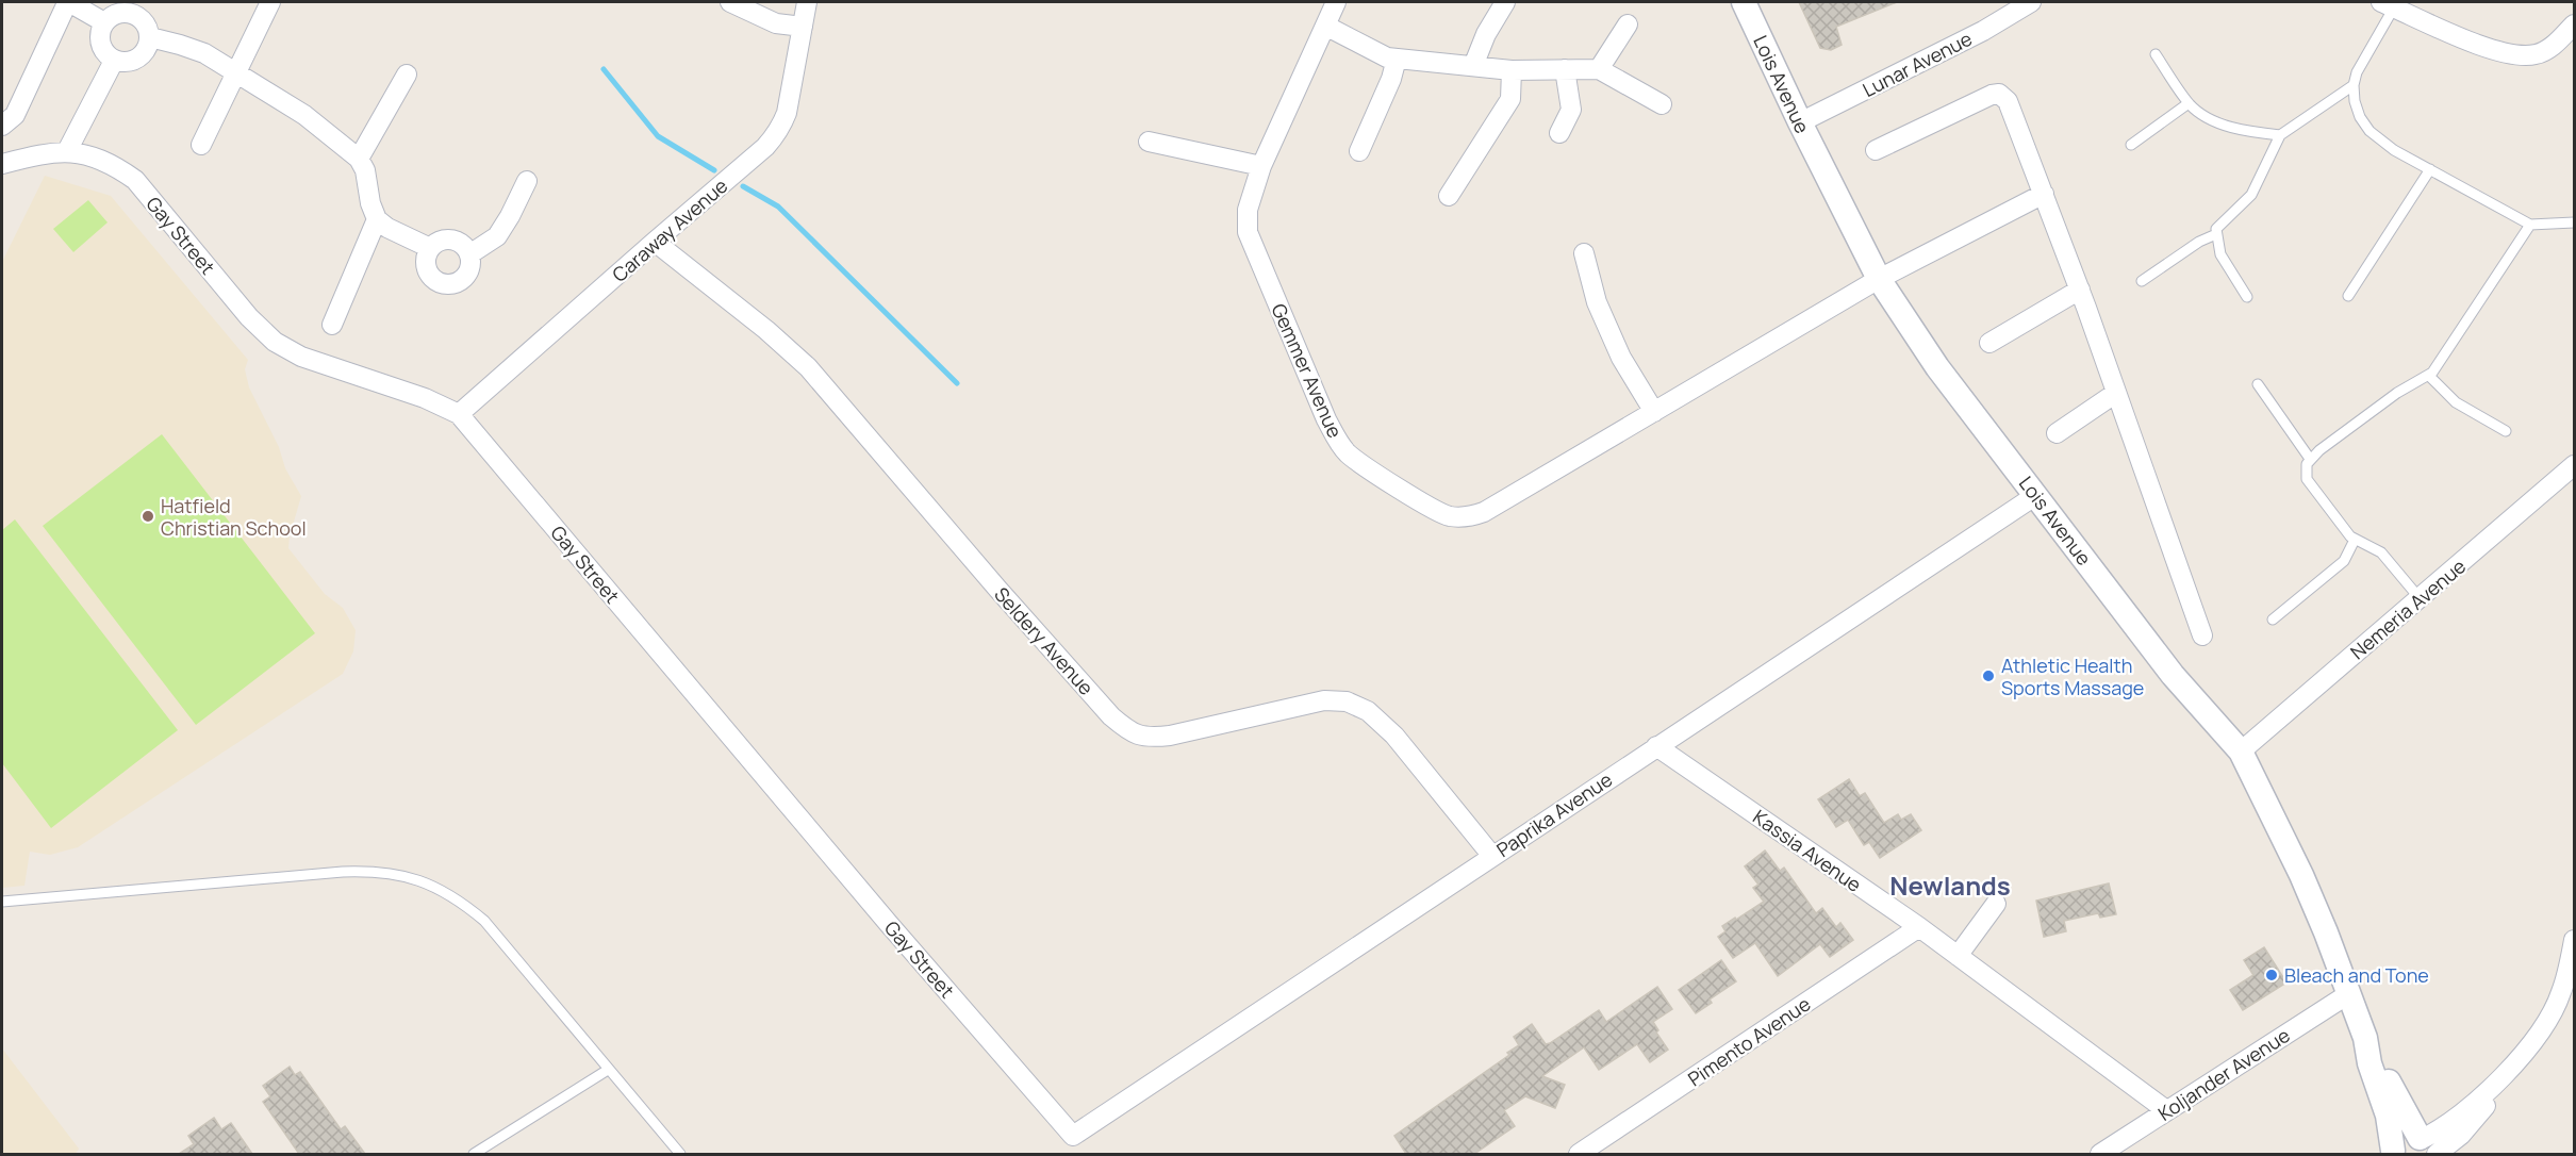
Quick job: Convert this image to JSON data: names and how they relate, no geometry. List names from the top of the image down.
{
  "streets": {
    "street": [
      "Lunar Avenue",
      "Lois Avenue",
      "Caraway Avenue",
      "Gay Street",
      "Gemmer Avenue",
      "Nemeria Avenue",
      "Seldery Avenue",
      "Paprika Avenue",
      "Kassia Avenue",
      "Pimento Avenue",
      "Koljander Avenue"
    ]
  },
  "crossings": [
    ["Lunar Avenue", "Lois Avenue"],
    ["Lois Avenue", "Gemmer Avenue"],
    ["Lois Avenue", "Nemeria Avenue"],
    ["Lois Avenue", "Paprika Avenue"],
    ["Lois Avenue", "Koljander Avenue"],
    ["Caraway Avenue", "Gay Street"],
    ["Caraway Avenue", "Seldery Avenue"],
    ["Gay Street", "Paprika Avenue"],
    ["Seldery Avenue", "Paprika Avenue"],
    ["Paprika Avenue", "Kassia Avenue"],
    ["Kassia Avenue", "Pimento Avenue"],
    ["Kassia Avenue", "Koljander Avenue"]
  ],
  "districts": ["Newlands"],
  "places": ["Hatfield Christian School", "Athletic Health Sports Massage", "Bleach and Tone"]
}
